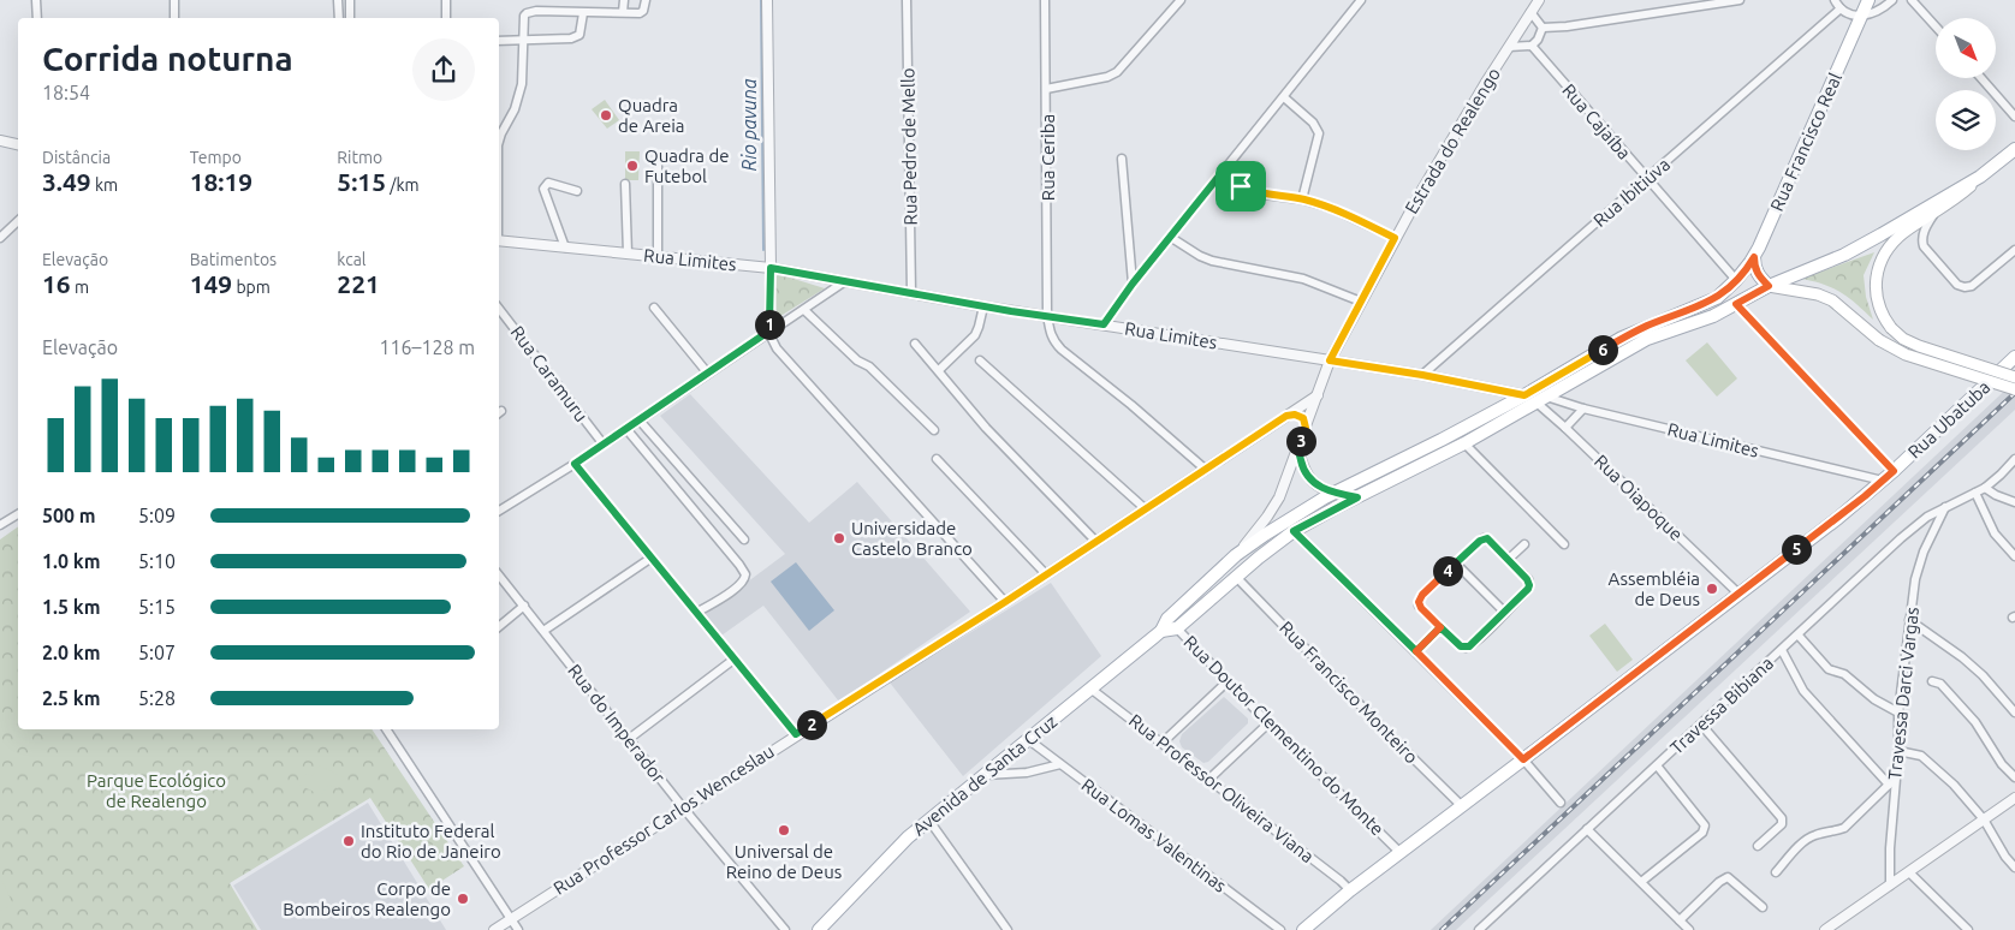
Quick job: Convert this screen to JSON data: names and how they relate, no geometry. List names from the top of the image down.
{
  "streets": {
    "main road": ["Rua Francisco Real", "Rua Ubatuba", "Avenida de Santa Cruz"],
    "street": [
      "Rua Cajaíba",
      "Estrada do Realengo",
      "Rua Pedro de Mello",
      "Rua Ceriba",
      "Rua Ibitiúva",
      "Rua Limites",
      "Rua Caramuru",
      "Rua Oiapoque",
      "Rua Francisco Monteiro",
      "Travessa Darci Vargas",
      "Travessa Bibiana",
      "Rua do Imperador",
      "Rua Doutor Clementino do Monte",
      "Rua Professor Oliveira Viana",
      "Rua Professor Carlos Wenceslau",
      "Rua Lomas Valentinas"
    ]
  },
  "crossings": [
    ["Rua Cajaíba", "Rua Francisco Real"],
    ["Rua Cajaíba", "Rua Ibitiúva"],
    ["Rua Cajaíba", "Avenida de Santa Cruz"],
    ["Estrada do Realengo", "Rua Limites"],
    ["Estrada do Realengo", "Avenida de Santa Cruz"],
    ["Estrada do Realengo", "Rua Professor Carlos Wenceslau"],
    ["Rua Francisco Real", "Avenida de Santa Cruz"],
    ["Rua Pedro de Mello", "Rua Limites"],
    ["Rua Ceriba", "Rua Limites"],
    ["Rua Ceriba", "Rua Professor Carlos Wenceslau"],
    ["Rua Ibitiúva", "Rua Limites"],
    ["Rua Limites", "Rua Ubatuba"],
    ["Rua Limites", "Rua Oiapoque"],
    ["Rua Limites", "Avenida de Santa Cruz"],
    ["Rua Ubatuba", "Rua Oiapoque"],
    ["Rua Ubatuba", "Rua Francisco Monteiro"],
    ["Rua Ubatuba", "Rua Doutor Clementino do Monte"],
    ["Rua Ubatuba", "Rua Professor Oliveira Viana"],
    ["Travessa Darci Vargas", "Travessa Bibiana"],
    ["Rua do Imperador", "Rua Professor Carlos Wenceslau"],
    ["Rua Doutor Clementino do Monte", "Avenida de Santa Cruz"],
    ["Avenida de Santa Cruz", "Rua Professor Oliveira Viana"],
    ["Avenida de Santa Cruz", "Rua Lomas Valentinas"]
  ],
  "water": ["Rio pavuna"],
  "parks": ["Parque Ecológico de Realengo"],
  "places": [
    "Quadra de Areia",
    "Quadra de Futebol",
    "Universidade Castelo Branco",
    "Assembléia de Deus",
    "Universal de Reino de Deus",
    "Instituto Federal do Rio de Janeiro",
    "Corpo de Bombeiros Realengo"
  ],
  "north": "bottom right",
  "page": {
    "heading": ["Corrida noturna", "18:54"],
    "stats": [
      ["Distância", "3.49 km"],
      ["Tempo", "18:19"],
      ["Ritmo", "5:15 /km"],
      ["Elevação", "16 m"],
      ["Batimentos", "149 bpm"],
      ["kcal", "221"]
    ],
    "pins": [
      "1",
      "6",
      "3",
      "5",
      "4",
      "2"
    ],
    "chart": ["Elevação", "116–128 m"],
    "list": [
      {
        "name": "500 m",
        "note": "5:09"
      },
      {
        "name": "1.0 km",
        "note": "5:10"
      },
      {
        "name": "1.5 km",
        "note": "5:15"
      },
      {
        "name": "2.0 km",
        "note": "5:07"
      },
      {
        "name": "2.5 km",
        "note": "5:28"
      }
    ]
  }
}
